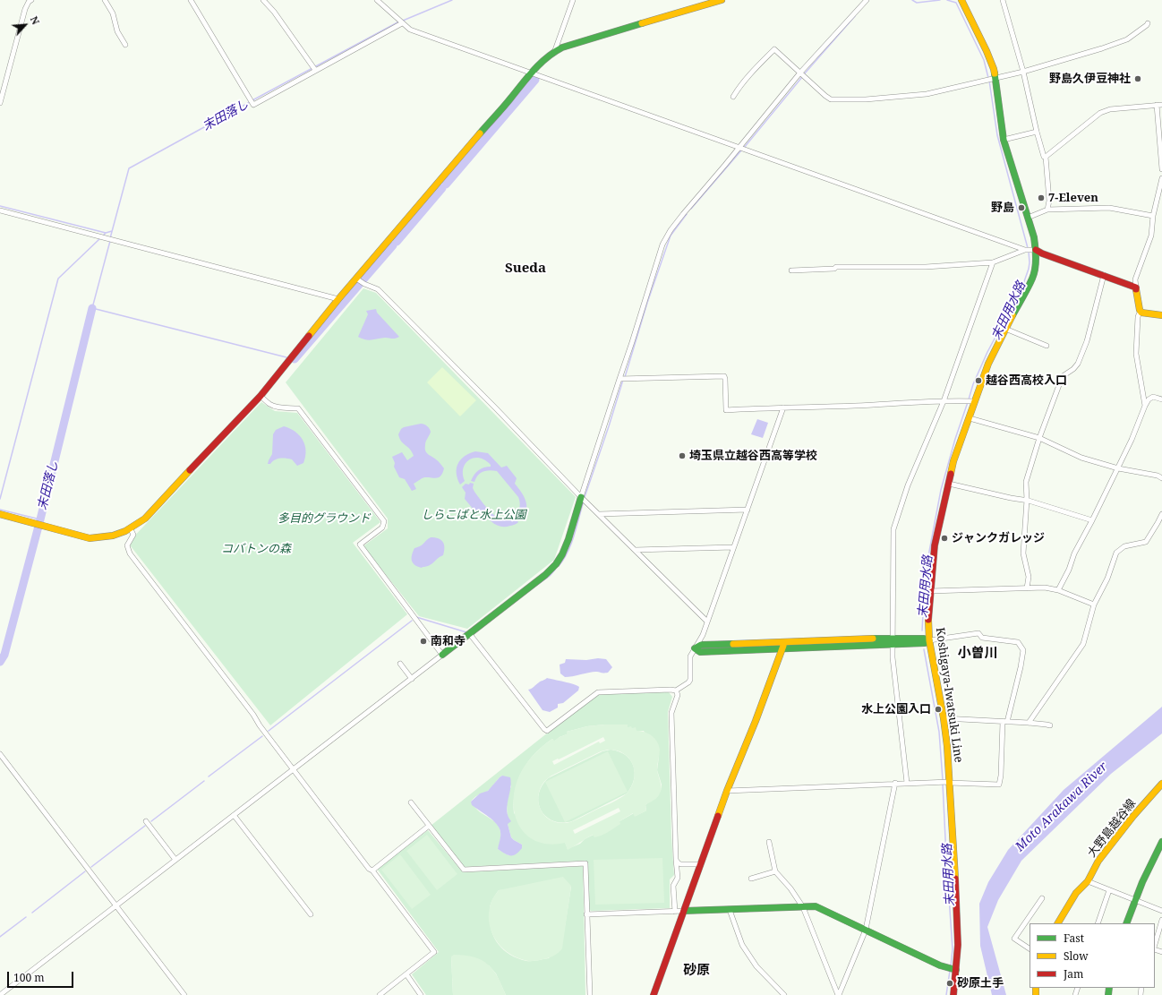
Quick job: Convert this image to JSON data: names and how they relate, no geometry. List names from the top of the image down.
{
  "streets": {
    "street": ["Koshigaya-Iwatsuki Line", "大野島越谷線"]
  },
  "districts": ["Sueda", "小曽川", "砂原"],
  "water": ["末田落し", "末田用水路", "Moto Arakawa River"],
  "parks": ["しらこばと水上公園", "多目的グラウンド", "コバトンの森"],
  "places": [
    "野島久伊豆神社",
    "7-Eleven",
    "野島",
    "越谷西高校入口",
    "埼玉県立越谷西高等学校",
    "ジャンクガレッジ",
    "南和寺",
    "水上公園入口",
    "砂原土手"
  ],
  "legend": ["Fast", "Slow", "Jam"],
  "scale_bar": "100 m",
  "north": "top right"
}
